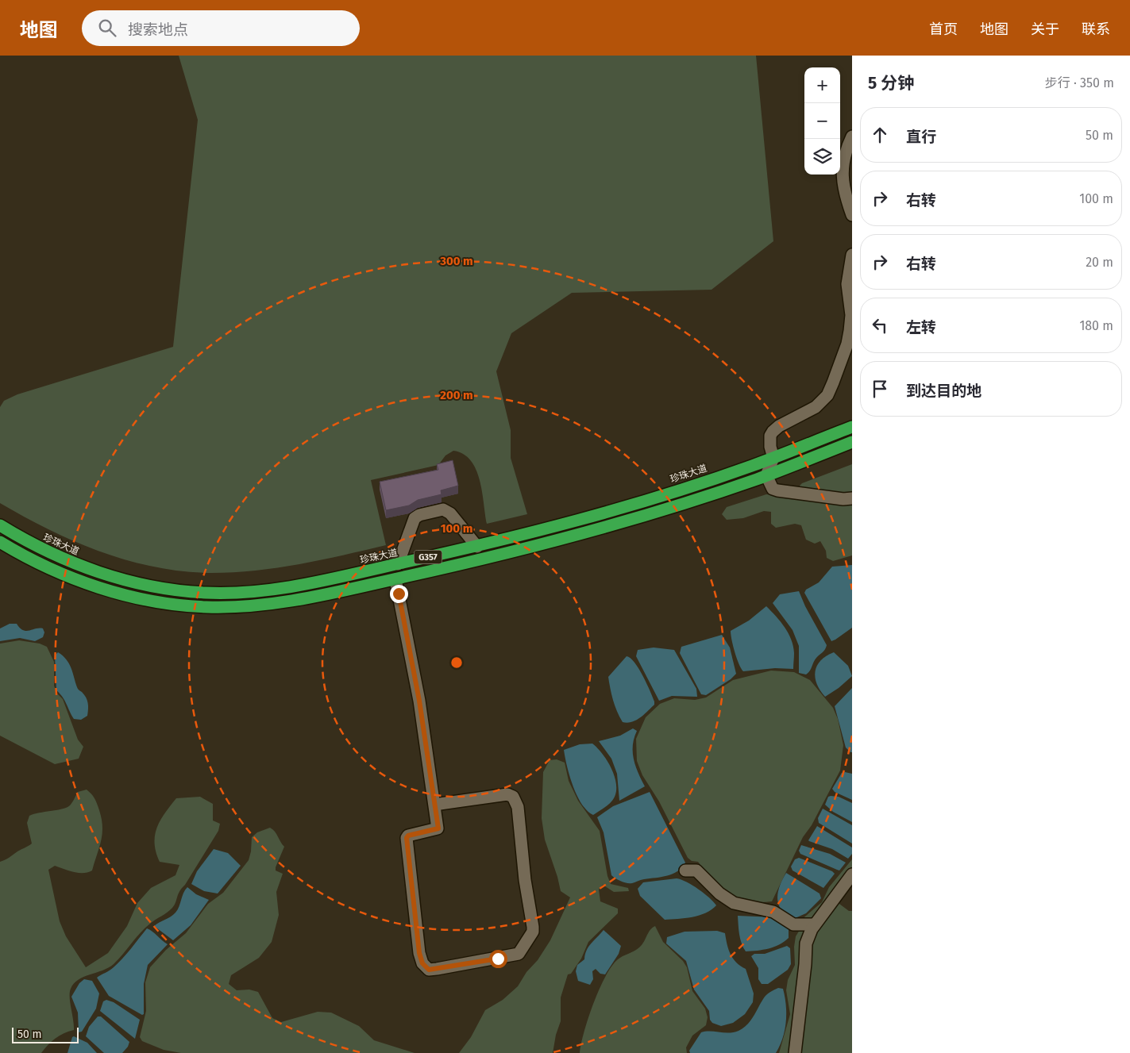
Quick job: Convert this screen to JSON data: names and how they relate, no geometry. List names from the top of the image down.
{
  "streets": {
    "highway": ["珍珠大道", "G357"]
  },
  "scale_bar": "50 m",
  "page": {
    "header": "地图",
    "search": "搜索地点",
    "nav": [
      "首页",
      "地图",
      "关于",
      "联系"
    ],
    "heading": ["5 分钟", "步行 · 350 m"],
    "map_buttons": ["+", "−"],
    "list": [
      ["直行", "50 m"],
      ["右转", "100 m"],
      ["右转", "20 m"],
      ["左转", "180 m"],
      "到达目的地"
    ],
    "scale": "50 m"
  },
  "rings": ["300 m", "200 m", "100 m"]
}
